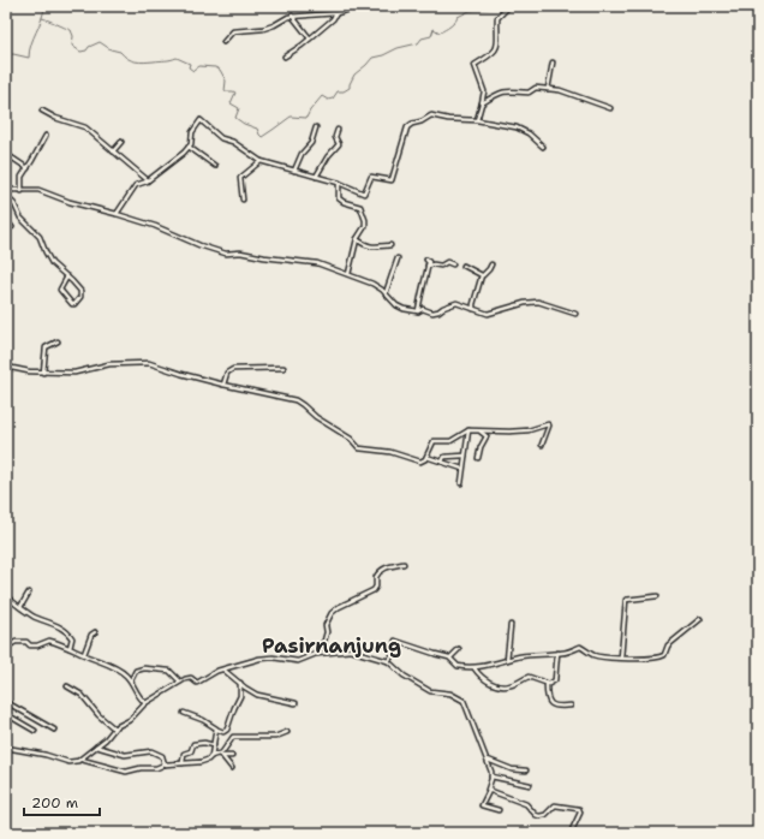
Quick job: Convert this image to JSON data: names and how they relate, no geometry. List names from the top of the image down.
{
  "districts": ["Pasirnanjung"],
  "scale_bar": "200 m"
}
